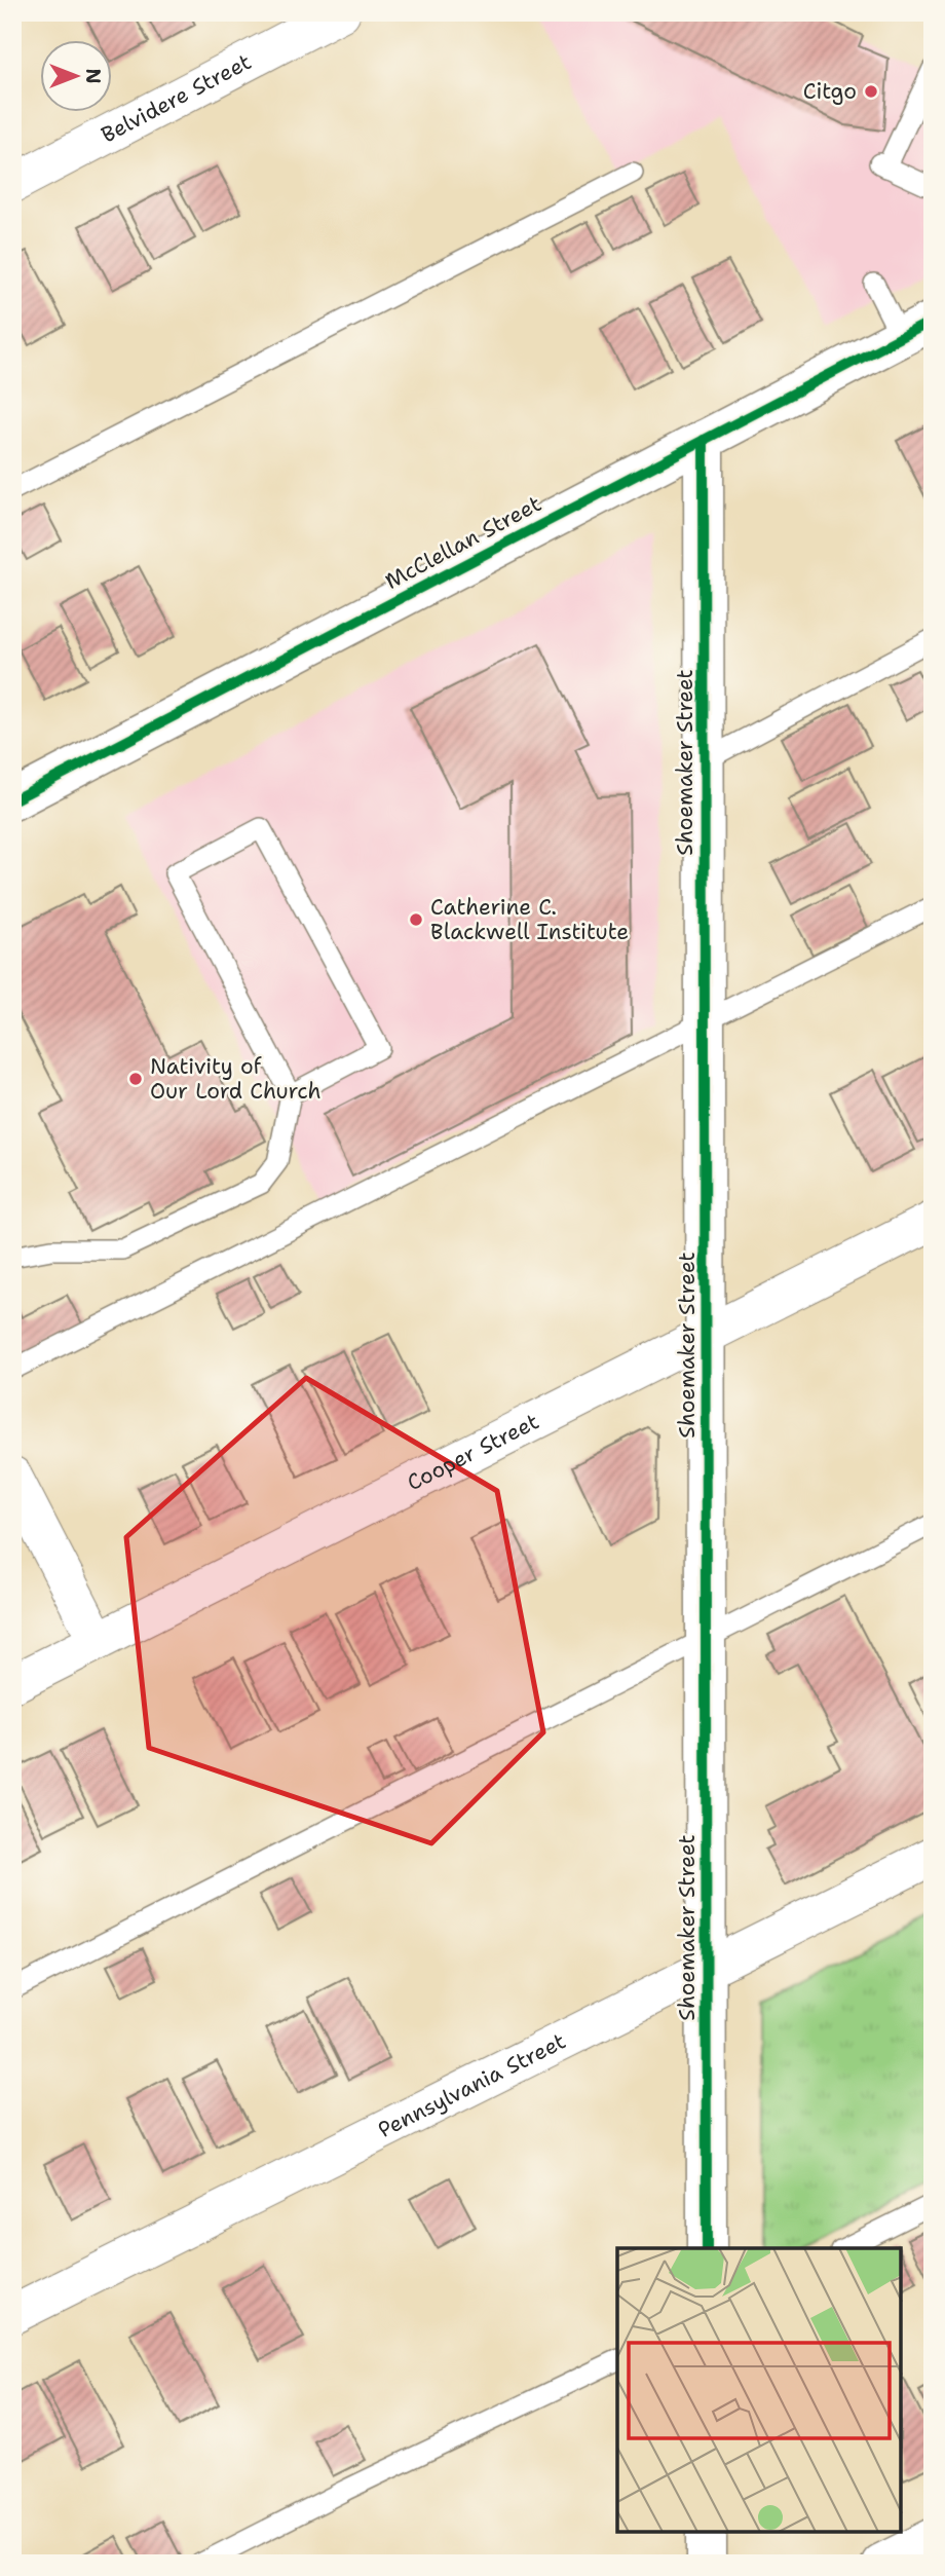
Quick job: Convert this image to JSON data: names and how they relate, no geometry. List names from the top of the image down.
{
  "streets": {
    "street": [
      "Belvidere Street",
      "McClellan Street",
      "Shoemaker Street",
      "Cooper Street",
      "Pennsylvania Street"
    ]
  },
  "crossings": [
    ["McClellan Street", "Shoemaker Street"],
    ["Shoemaker Street", "Cooper Street"],
    ["Shoemaker Street", "Pennsylvania Street"]
  ],
  "places": ["Citgo", "Catherine C. Blackwell Institute", "Nativity of Our Lord Church"],
  "north": "right"
}
